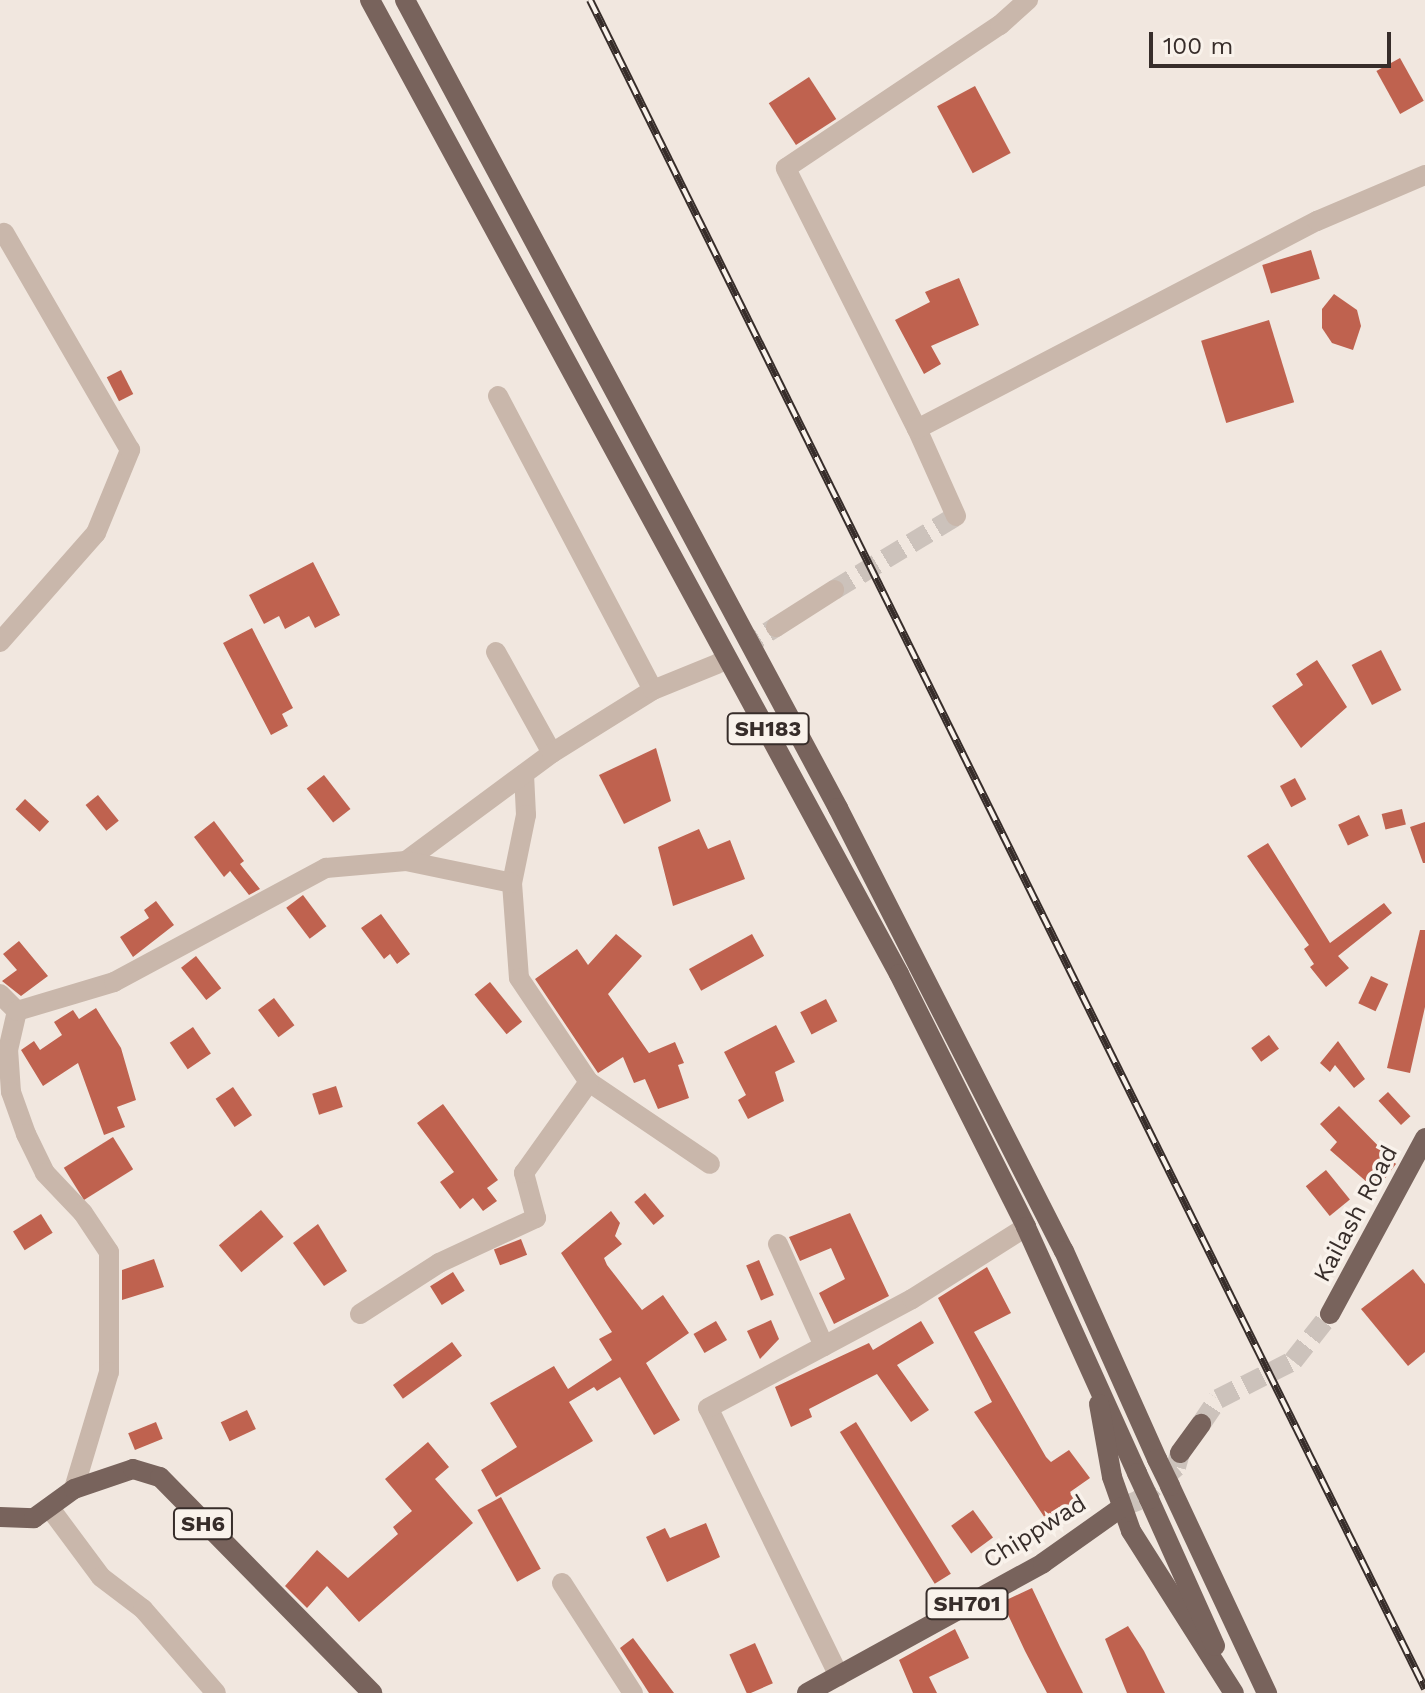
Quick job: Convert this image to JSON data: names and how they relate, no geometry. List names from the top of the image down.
{
  "streets": {
    "main road": [
      "SH183",
      "Kailash Road",
      "SH6",
      "Chippwad",
      "SH701"
    ]
  },
  "scale_bar": "100 m"
}
